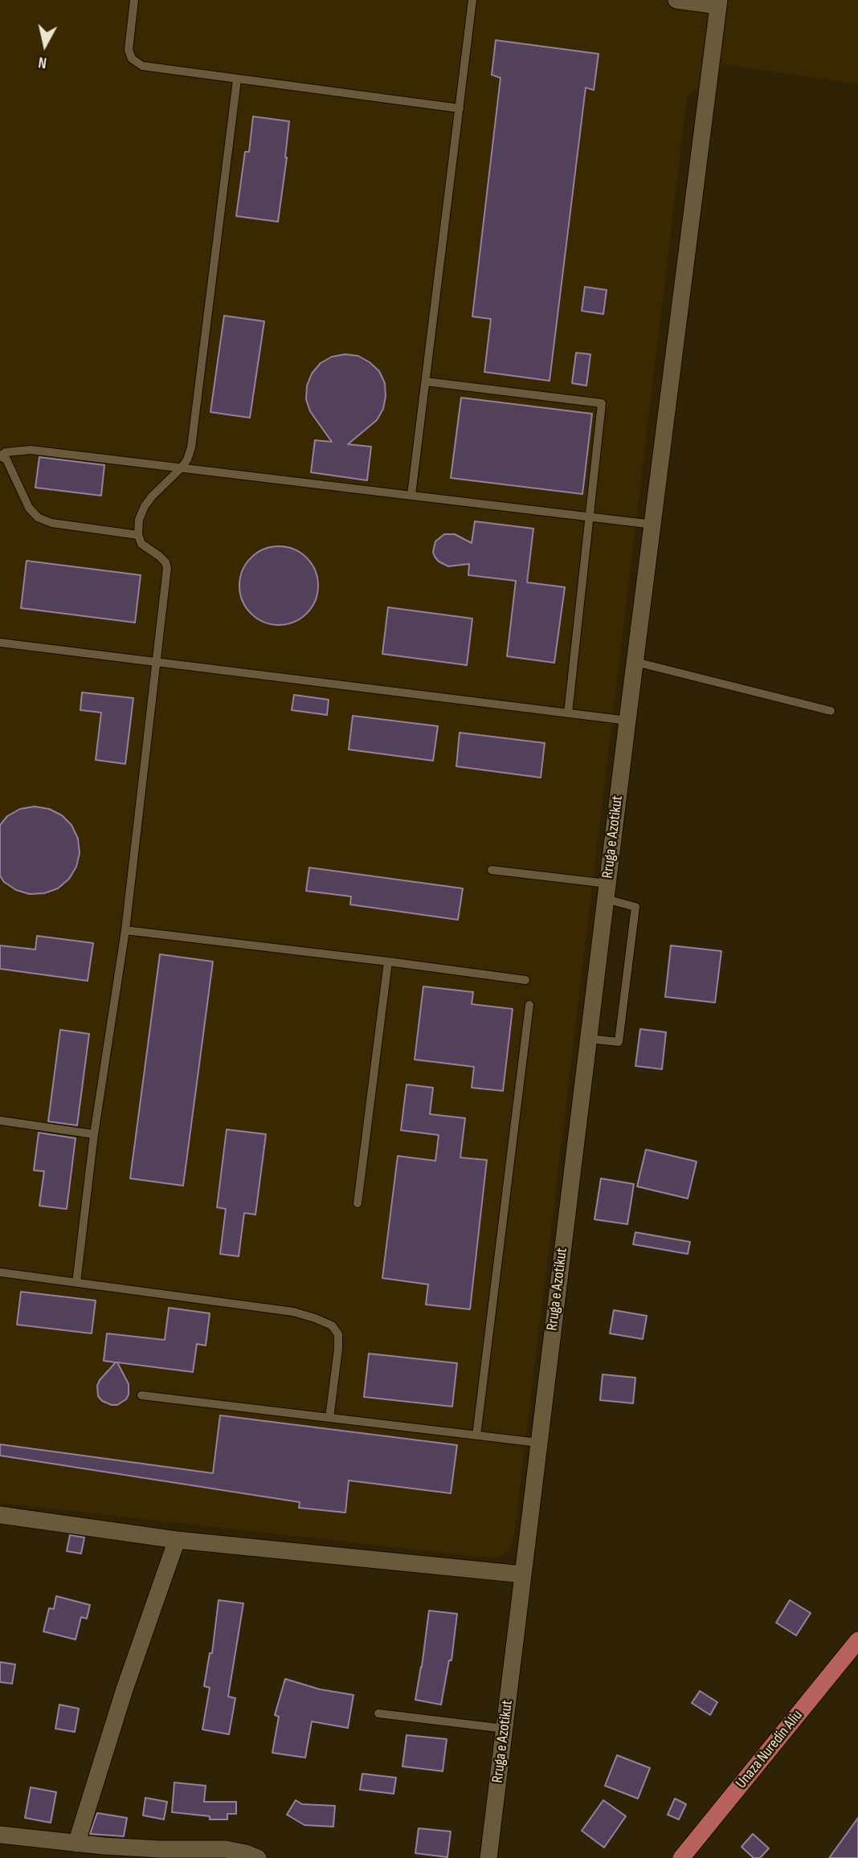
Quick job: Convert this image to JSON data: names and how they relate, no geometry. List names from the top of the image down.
{
  "streets": {
    "main road": ["Unaza Nuredin Aliu"],
    "street": ["Rruga e Azotikut"]
  },
  "north": "bottom"
}
